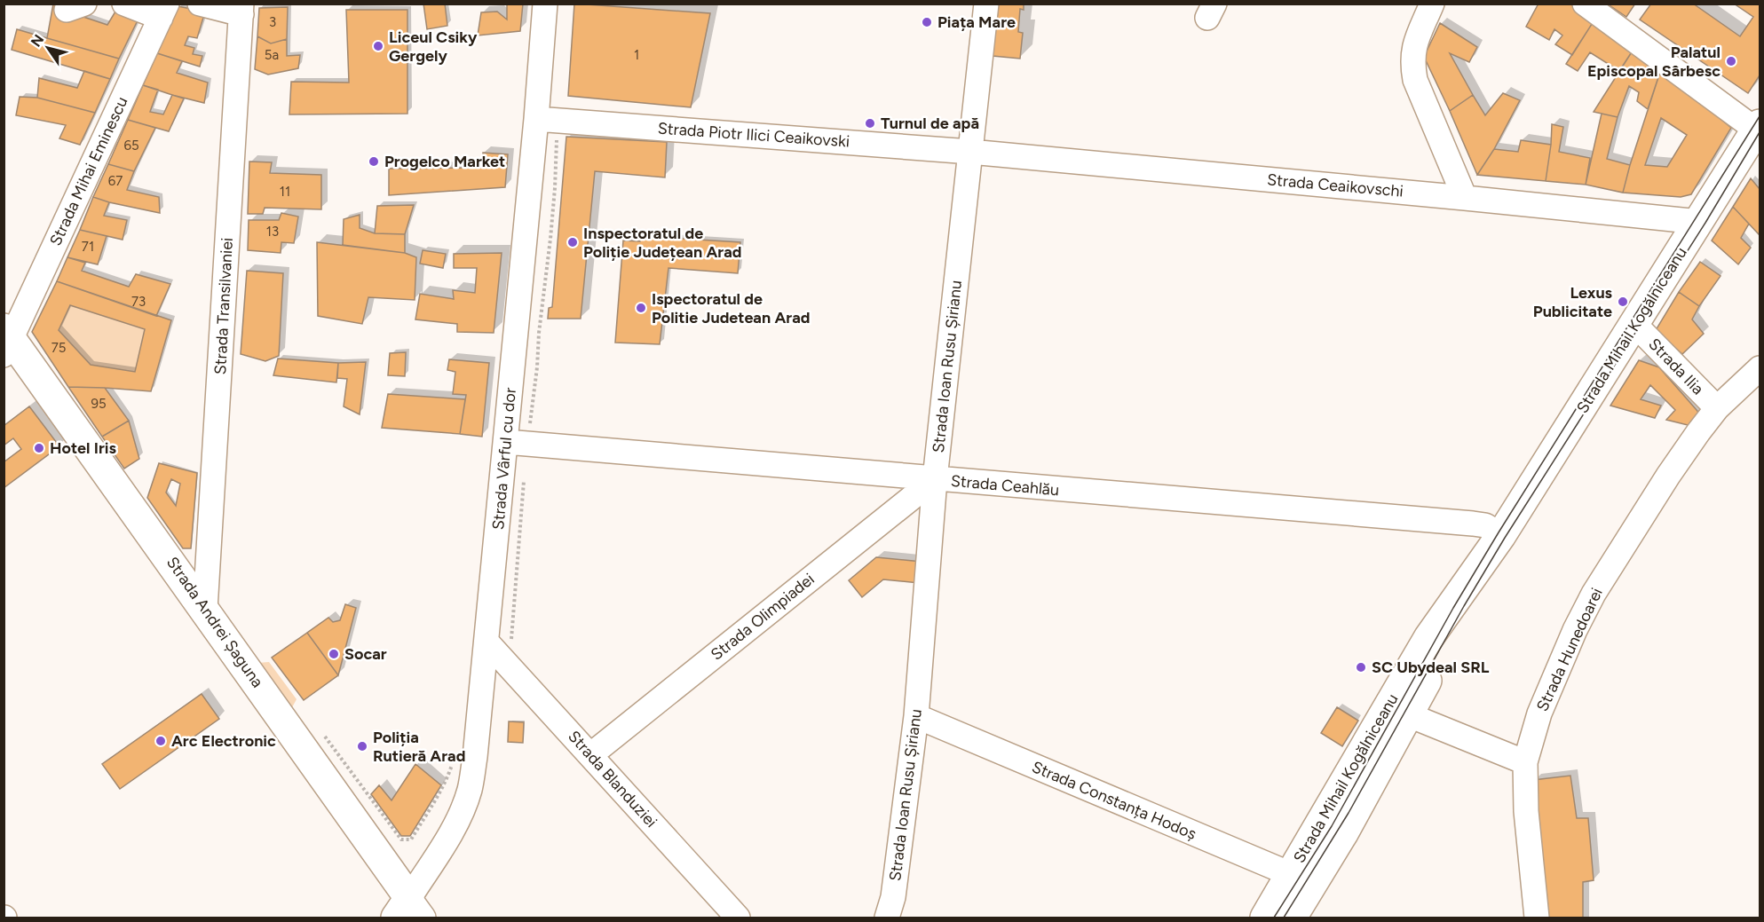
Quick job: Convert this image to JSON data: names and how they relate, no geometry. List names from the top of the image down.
{
  "streets": {
    "main road": ["Strada Mihail Kogălniceanu", "Strada Andrei Șaguna"],
    "street": [
      "Strada Piotr Ilici Ceaikovski",
      "Strada Mihai Eminescu",
      "Strada Ceaikovschi",
      "Strada Transilvaniei",
      "Strada Ioan Rusu Șirianu",
      "Strada Ilia",
      "Strada Vârful cu dor",
      "Strada Ceahlău",
      "Strada Olimpiadei",
      "Strada Hunedoarei",
      "Strada Blanduziei",
      "Strada Constanța Hodoș"
    ]
  },
  "crossings": [
    ["Strada Piotr Ilici Ceaikovski", "Strada Ceaikovschi"],
    ["Strada Piotr Ilici Ceaikovski", "Strada Ioan Rusu Șirianu"],
    ["Strada Piotr Ilici Ceaikovski", "Strada Vârful cu dor"],
    ["Strada Mihai Eminescu", "Strada Andrei Șaguna"],
    ["Strada Ceaikovschi", "Strada Mihail Kogălniceanu"],
    ["Strada Ceaikovschi", "Strada Ioan Rusu Șirianu"],
    ["Strada Transilvaniei", "Strada Andrei Șaguna"],
    ["Strada Mihail Kogălniceanu", "Strada Ilia"],
    ["Strada Mihail Kogălniceanu", "Strada Ceahlău"],
    ["Strada Mihail Kogălniceanu", "Strada Constanța Hodoș"],
    ["Strada Ioan Rusu Șirianu", "Strada Ceahlău"],
    ["Strada Ioan Rusu Șirianu", "Strada Olimpiadei"],
    ["Strada Ioan Rusu Șirianu", "Strada Constanța Hodoș"],
    ["Strada Ilia", "Strada Hunedoarei"],
    ["Strada Vârful cu dor", "Strada Ceahlău"],
    ["Strada Vârful cu dor", "Strada Andrei Șaguna"],
    ["Strada Vârful cu dor", "Strada Blanduziei"],
    ["Strada Ceahlău", "Strada Olimpiadei"],
    ["Strada Olimpiadei", "Strada Blanduziei"]
  ],
  "places": [
    "Piața Mare",
    "Liceul Csiky Gergely",
    "Palatul Episcopal Sârbesc",
    "Turnul de apă",
    "Progelco Market",
    "Inspectoratul de Poliție Județean Arad",
    "Lexus Publicitate",
    "Ispectoratul de Politie Judetean Arad",
    "Hotel Iris",
    "Socar",
    "SC Ubydeal SRL",
    "Arc Electronic",
    "Poliția Rutieră Arad"
  ],
  "house_numbers": [
    "3",
    "5a",
    "1",
    "65",
    "67",
    "11",
    "13",
    "71",
    "73",
    "75",
    "95"
  ],
  "north": "top left"
}
